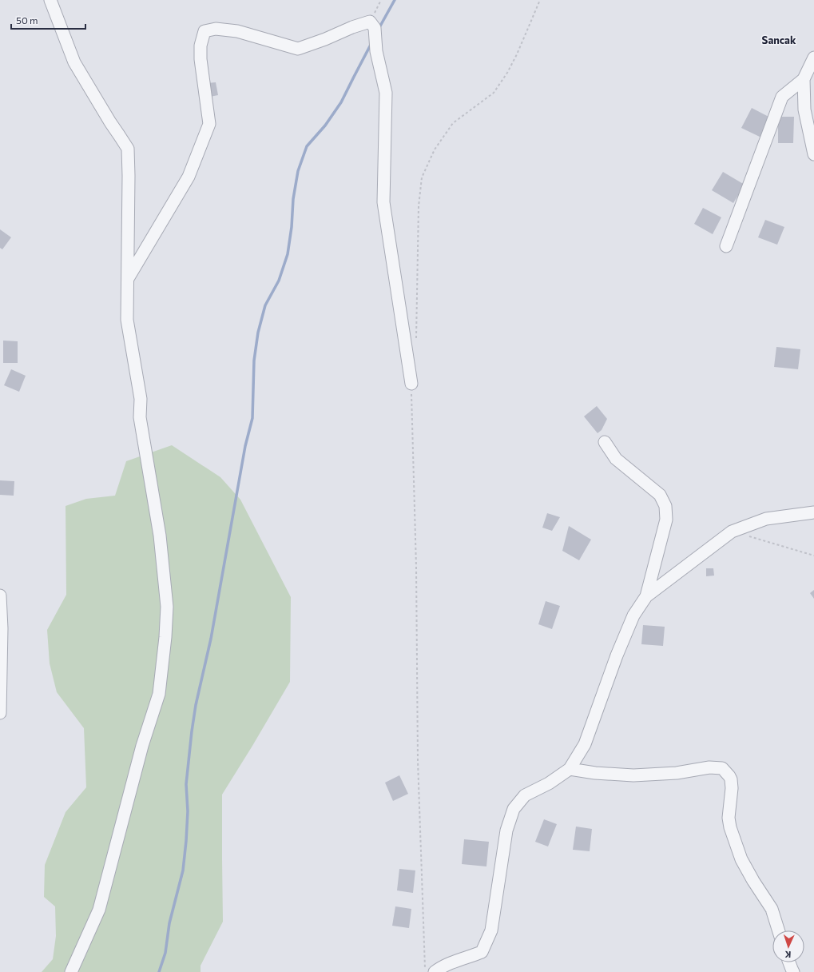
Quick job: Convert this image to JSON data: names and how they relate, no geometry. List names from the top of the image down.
{
  "districts": ["Sancak"],
  "scale_bar": "50 m",
  "north": "bottom"
}
